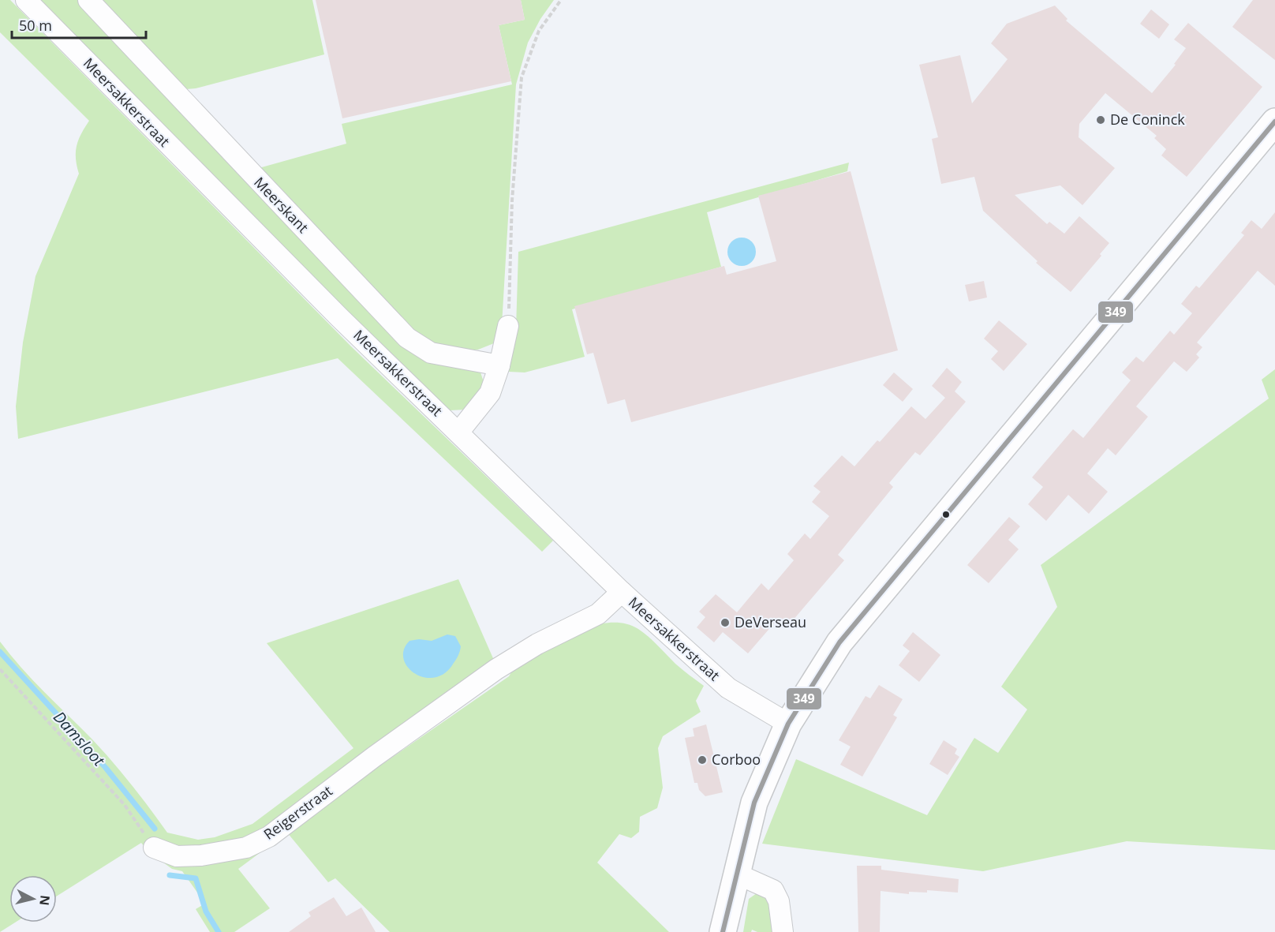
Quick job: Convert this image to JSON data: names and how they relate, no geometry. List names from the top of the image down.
{
  "streets": {
    "street": ["Meersakkerstraat", "Meerskant", "Reigerstraat"]
  },
  "crossings": [
    ["Meersakkerstraat", "Reigerstraat"]
  ],
  "water": ["Damsloot"],
  "places": ["De Coninck", "DeVerseau", "Corboo"],
  "lines": ["transit line 349"],
  "scale_bar": "50 m",
  "north": "right"
}
